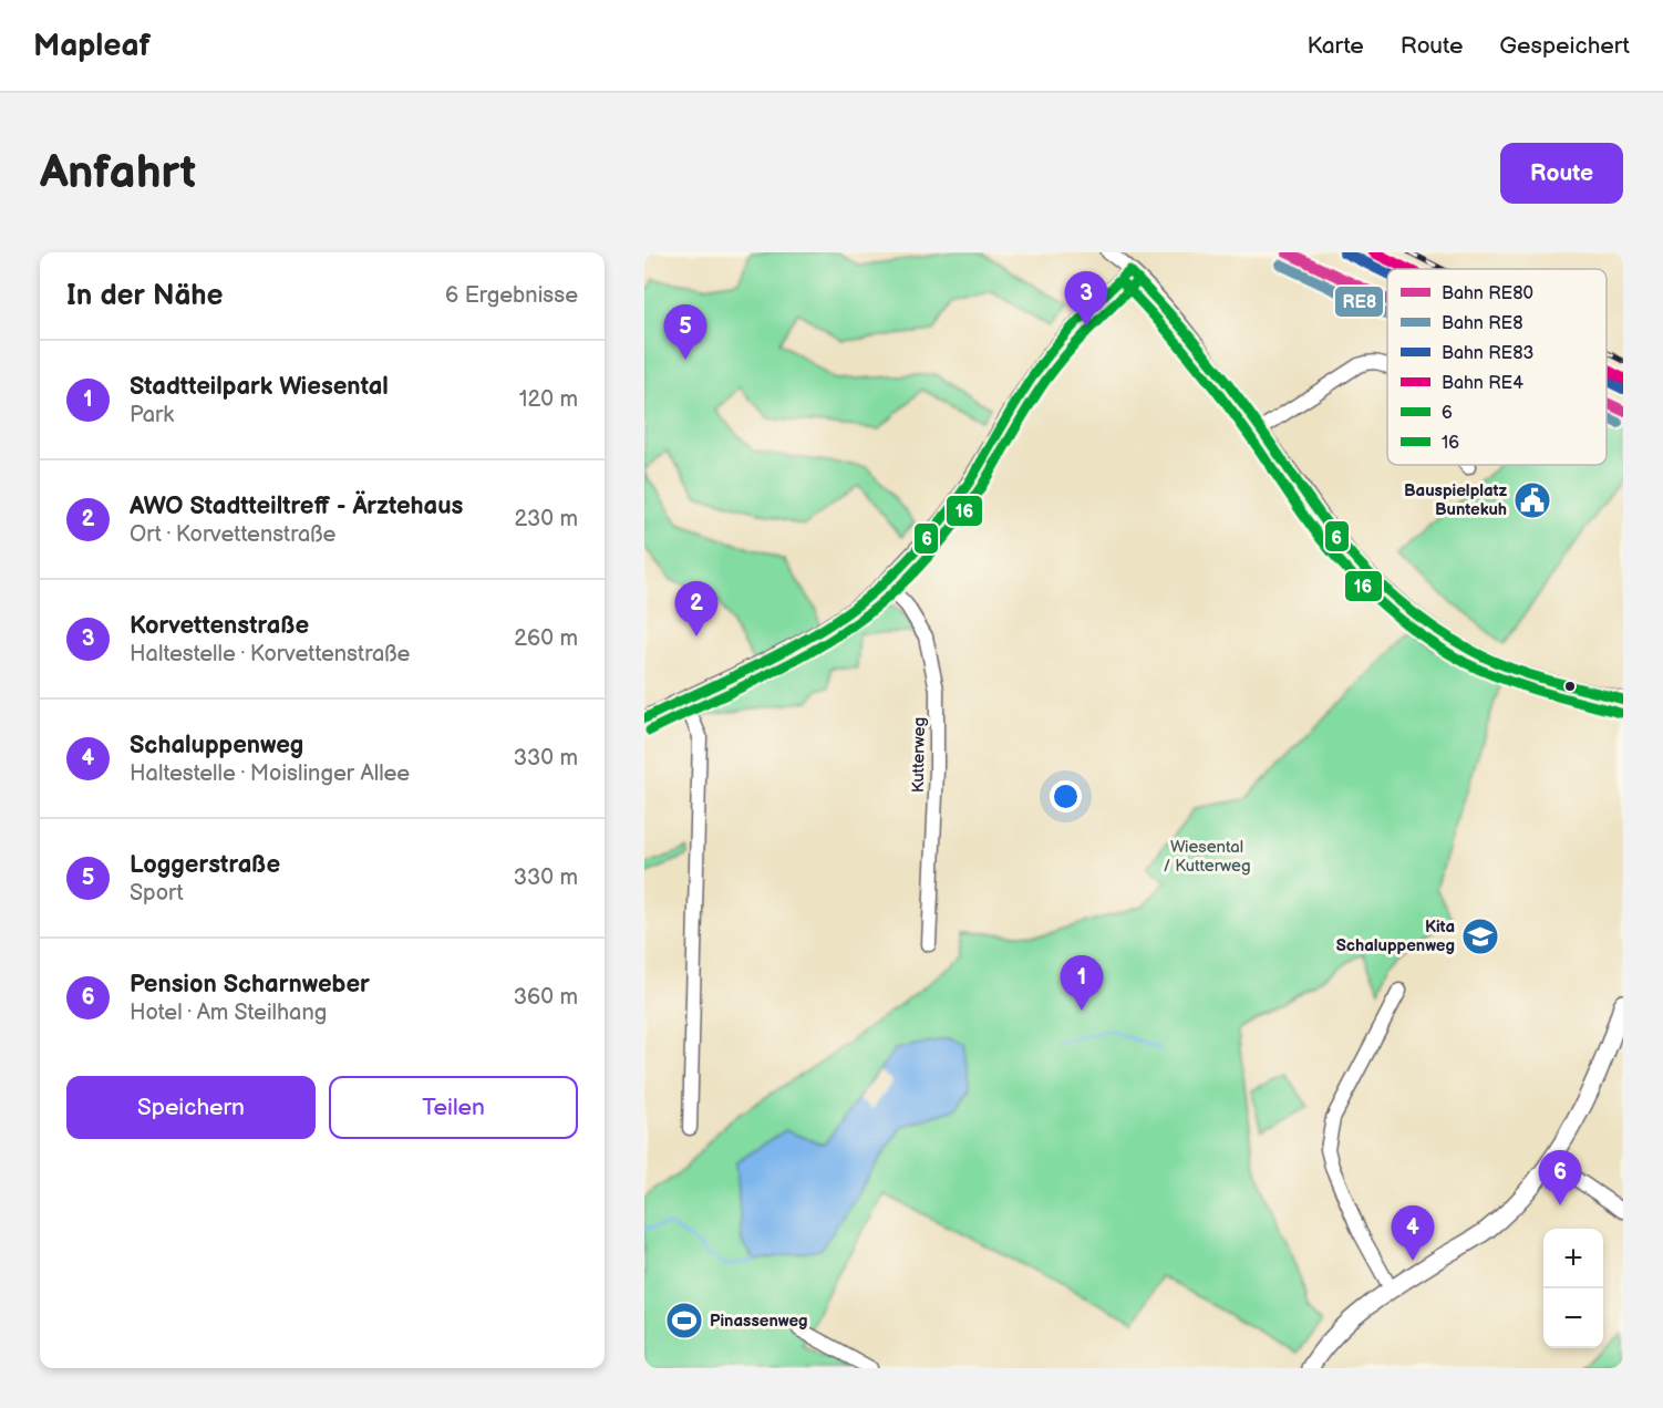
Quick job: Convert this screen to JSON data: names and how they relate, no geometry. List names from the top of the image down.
{
  "streets": {
    "street": ["Kutterweg"]
  },
  "parks": ["Wiesental / Kutterweg"],
  "places": {
    "public building": ["Bauspielplatz Buntekuh"],
    "school or university": ["Kita Schaluppenweg"],
    "sports": ["Pinassenweg"]
  },
  "lines": [
    "rail line RE80",
    "rail line RE83",
    "rail line RE4",
    "rail line RE8",
    "transit line 6",
    "transit line 16"
  ],
  "legend": [
    "Bahn RE80",
    "Bahn RE8",
    "Bahn RE83",
    "Bahn RE4",
    "6",
    "16"
  ],
  "page": {
    "header": "Mapleaf",
    "nav": ["Karte", "Route", "Gespeichert"],
    "buttons": [
      "Route",
      ["Speichern", "Teilen"]
    ],
    "title": "Anfahrt",
    "heading": ["In der Nähe", "6 Ergebnisse"],
    "pins": [
      "3",
      "5",
      "2",
      "1",
      "6",
      "4"
    ],
    "list": [
      {
        "mark": "1",
        "name": "Stadtteilpark Wiesental",
        "note": "Park",
        "value": "120 m"
      },
      {
        "mark": "2",
        "name": "AWO Stadtteiltreff - Ärztehaus",
        "note": "Ort · Korvettenstraße",
        "value": "230 m"
      },
      {
        "mark": "3",
        "name": "Korvettenstraße",
        "note": "Haltestelle · Korvettenstraße",
        "value": "260 m"
      },
      {
        "mark": "4",
        "name": "Schaluppenweg",
        "note": "Haltestelle · Moislinger Allee",
        "value": "330 m"
      },
      {
        "mark": "5",
        "name": "Loggerstraße",
        "note": "Sport",
        "value": "330 m"
      },
      {
        "mark": "6",
        "name": "Pension Scharnweber",
        "note": "Hotel · Am Steilhang",
        "value": "360 m"
      }
    ],
    "map_buttons": ["+", "−"]
  }
}
